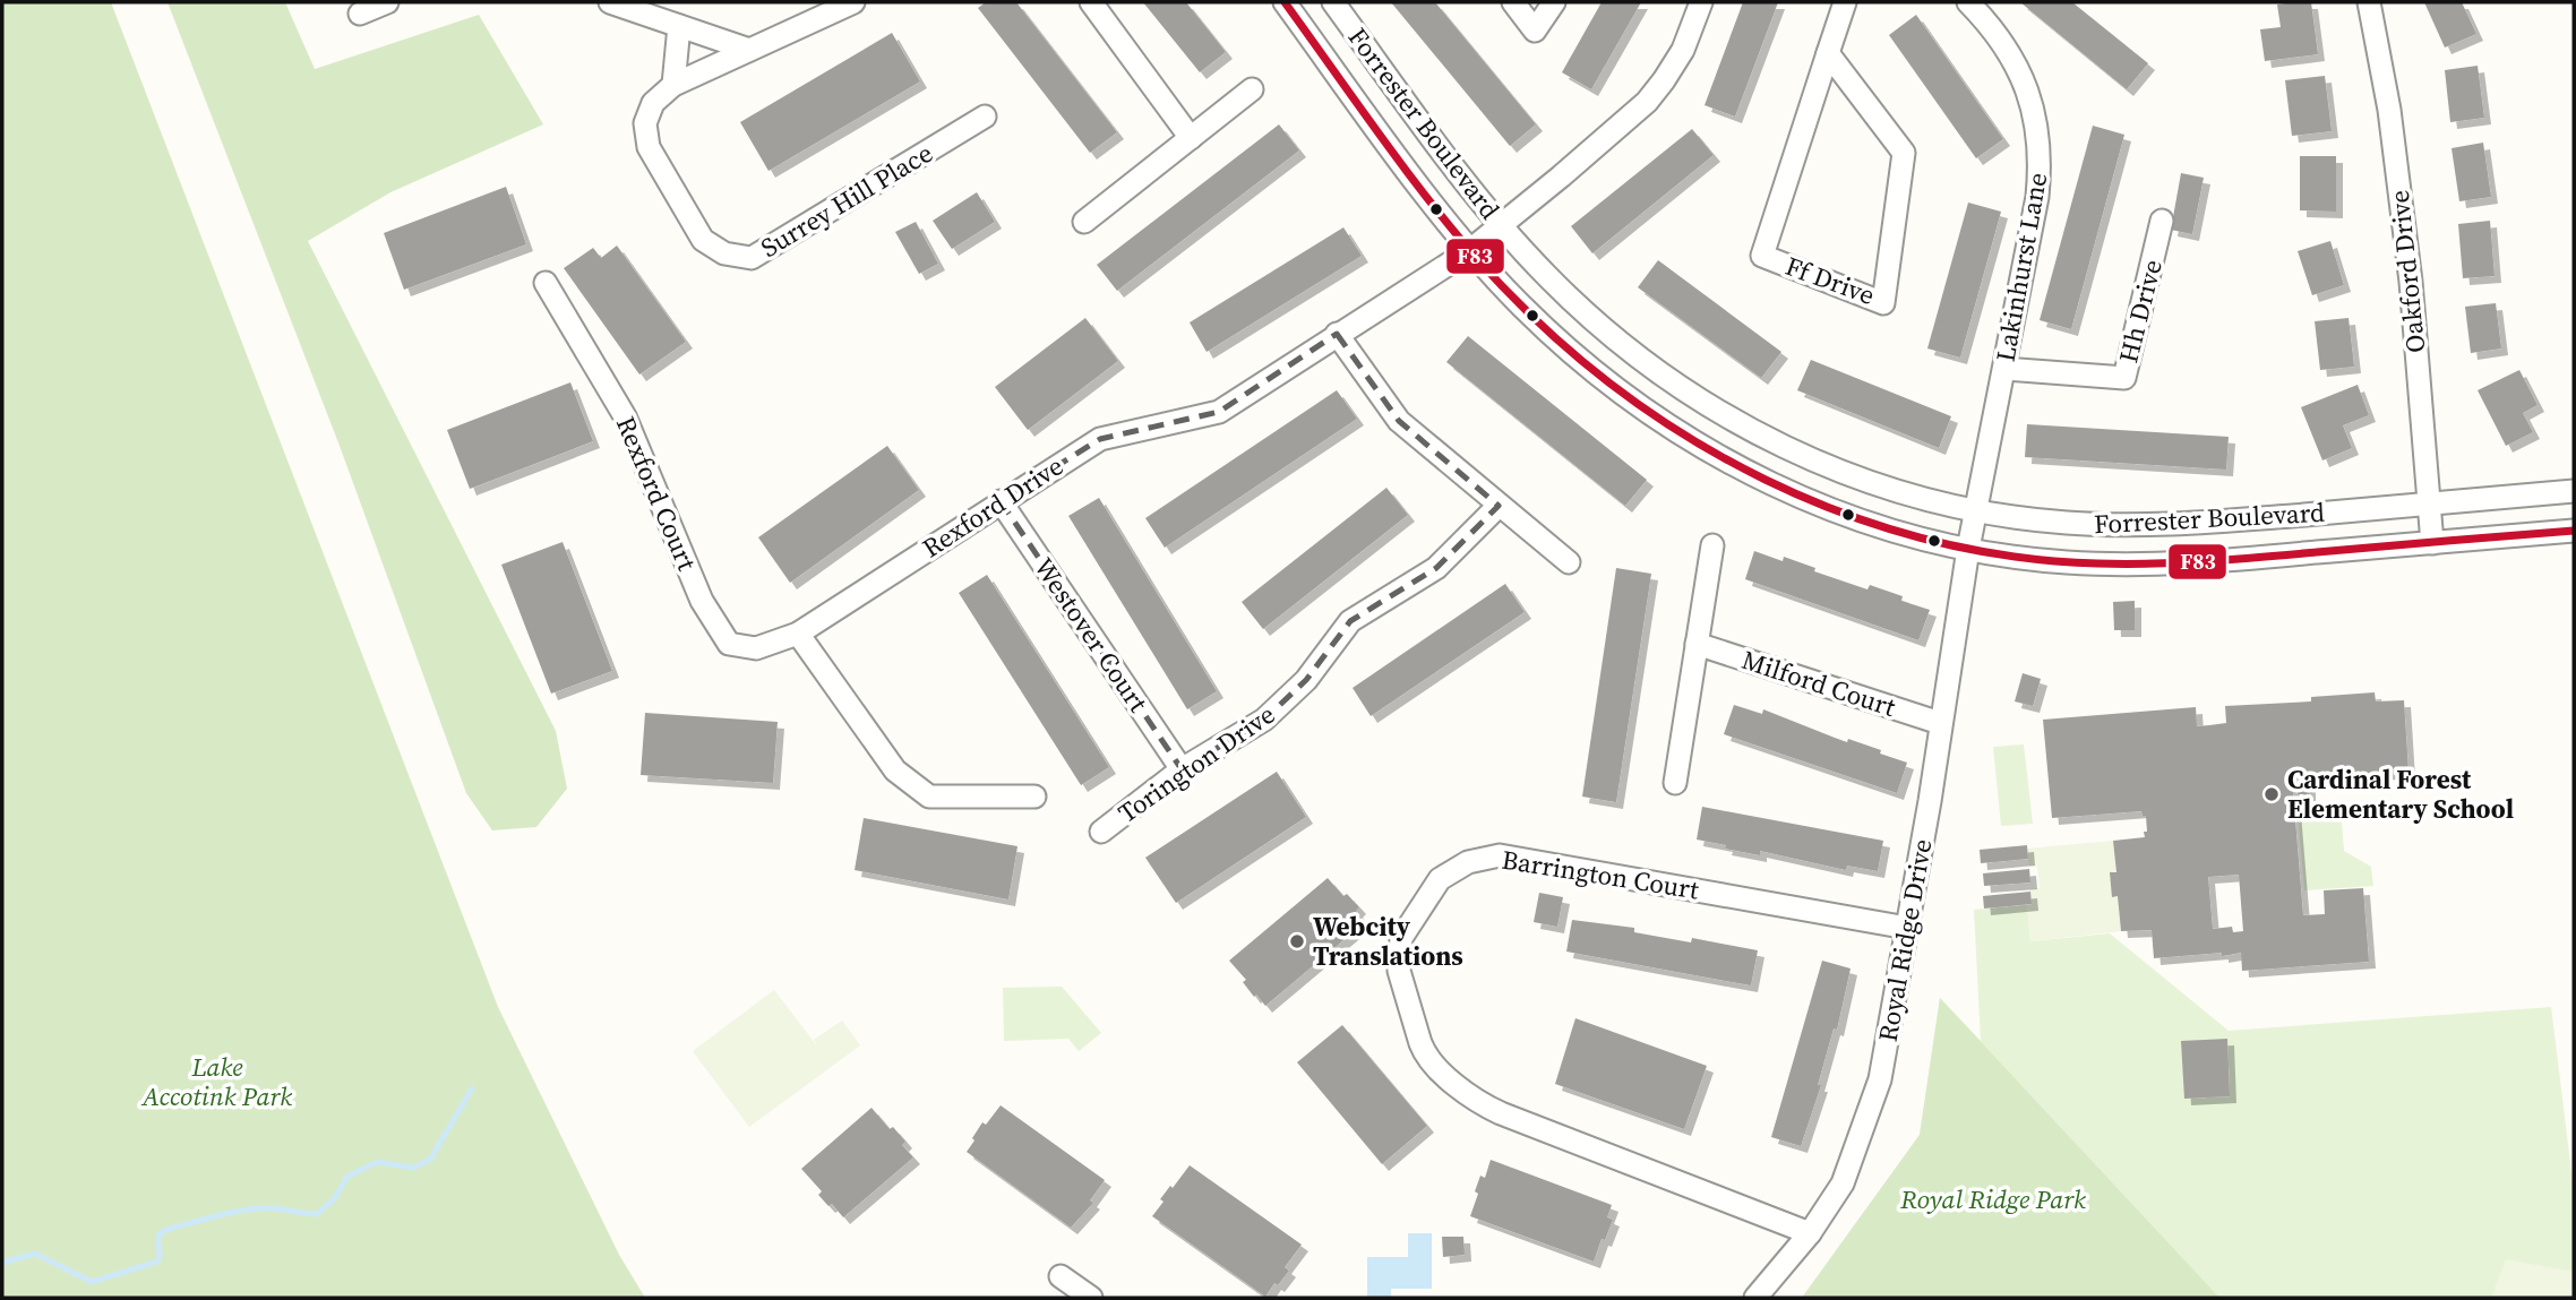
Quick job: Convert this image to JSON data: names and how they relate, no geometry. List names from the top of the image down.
{
  "streets": {
    "street": [
      "Forrester Boulevard",
      "Surrey Hill Place",
      "Lakinhurst Lane",
      "Oakford Drive",
      "Ff Drive",
      "Hh Drive",
      "Rexford Court",
      "Rexford Drive",
      "Westover Court",
      "Milford Court",
      "Torington Drive",
      "Barrington Court",
      "Royal Ridge Drive"
    ]
  },
  "crossings": [
    ["Forrester Boulevard", "Lakinhurst Lane"],
    ["Forrester Boulevard", "Oakford Drive"],
    ["Forrester Boulevard", "Rexford Drive"],
    ["Forrester Boulevard", "Royal Ridge Drive"],
    ["Lakinhurst Lane", "Hh Drive"],
    ["Lakinhurst Lane", "Royal Ridge Drive"],
    ["Rexford Court", "Rexford Drive"],
    ["Rexford Drive", "Westover Court"],
    ["Westover Court", "Torington Drive"],
    ["Milford Court", "Royal Ridge Drive"],
    ["Barrington Court", "Royal Ridge Drive"]
  ],
  "parks": ["Lake Accotink Park", "Royal Ridge Park"],
  "places": ["Cardinal Forest Elementary School", "Webcity Translations"],
  "lines": ["transit line F83"]
}
